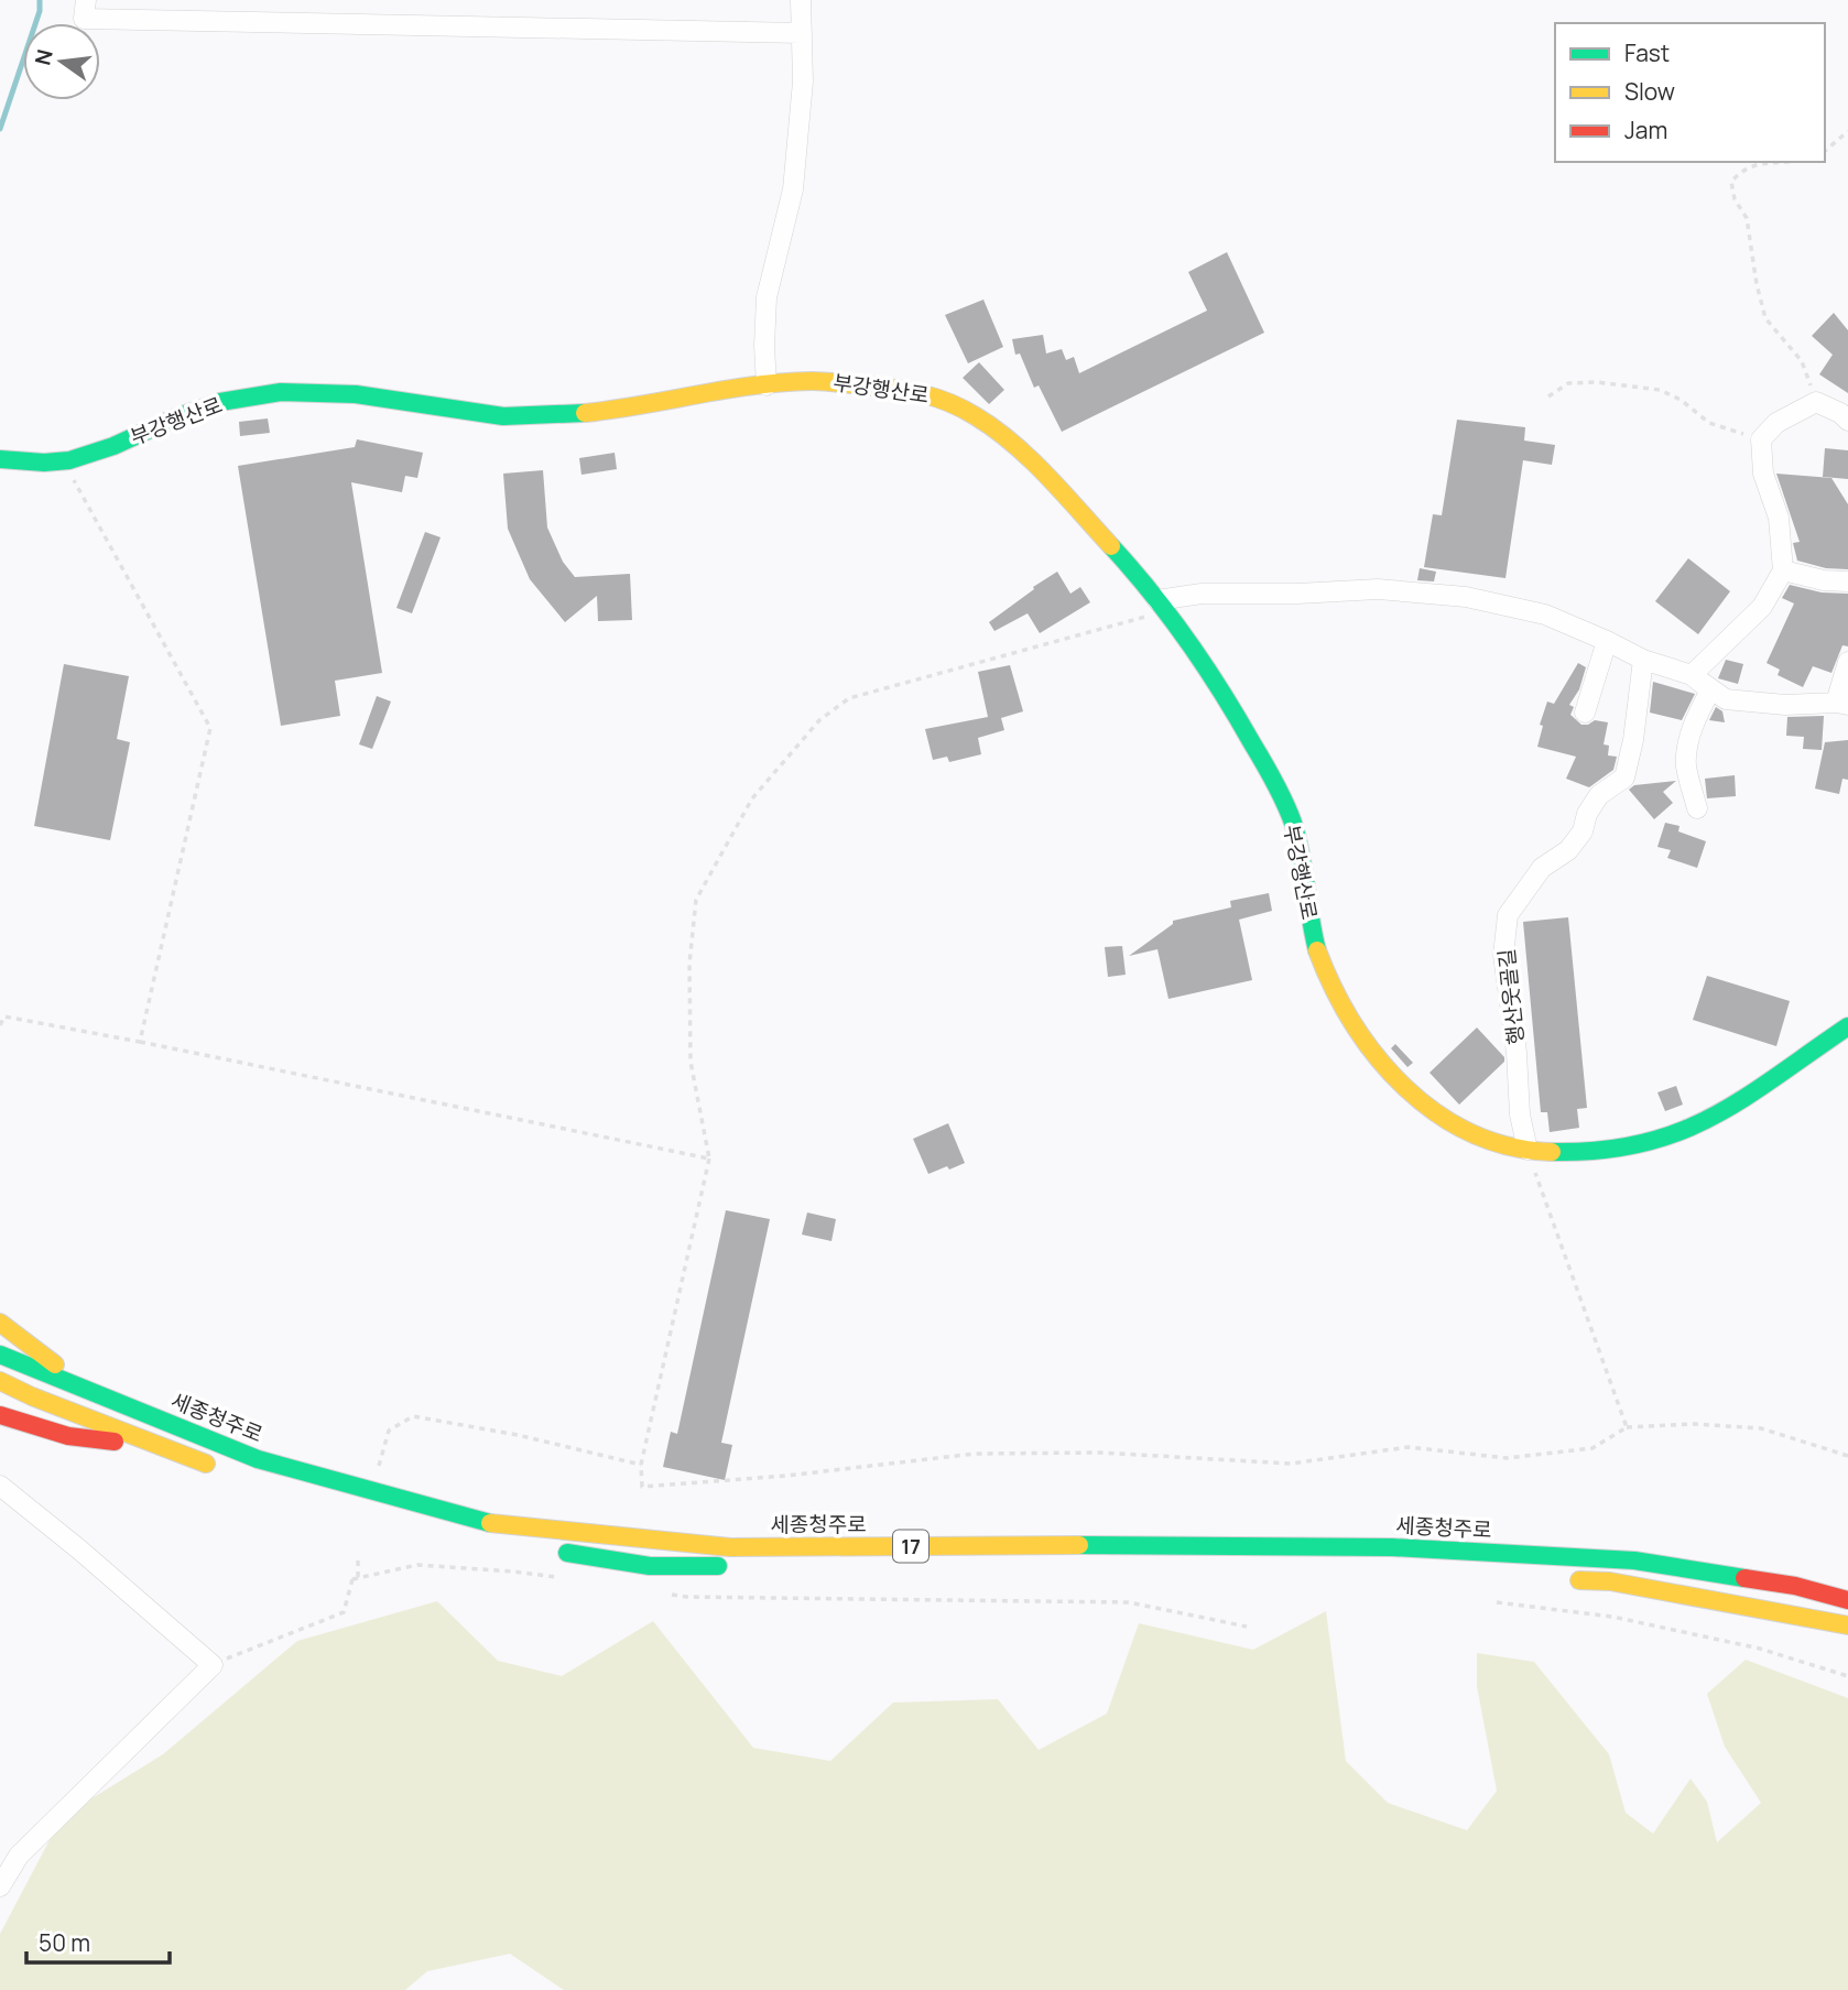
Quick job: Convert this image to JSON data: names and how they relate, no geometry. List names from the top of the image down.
{
  "streets": {
    "main road": ["부강행산로", "세종청주로", "17"],
    "street": ["행산웃골길"]
  },
  "crossings": [
    ["부강행산로", "행산웃골길"]
  ],
  "legend": ["Fast", "Slow", "Jam"],
  "scale_bar": "50 m",
  "north": "left"
}
